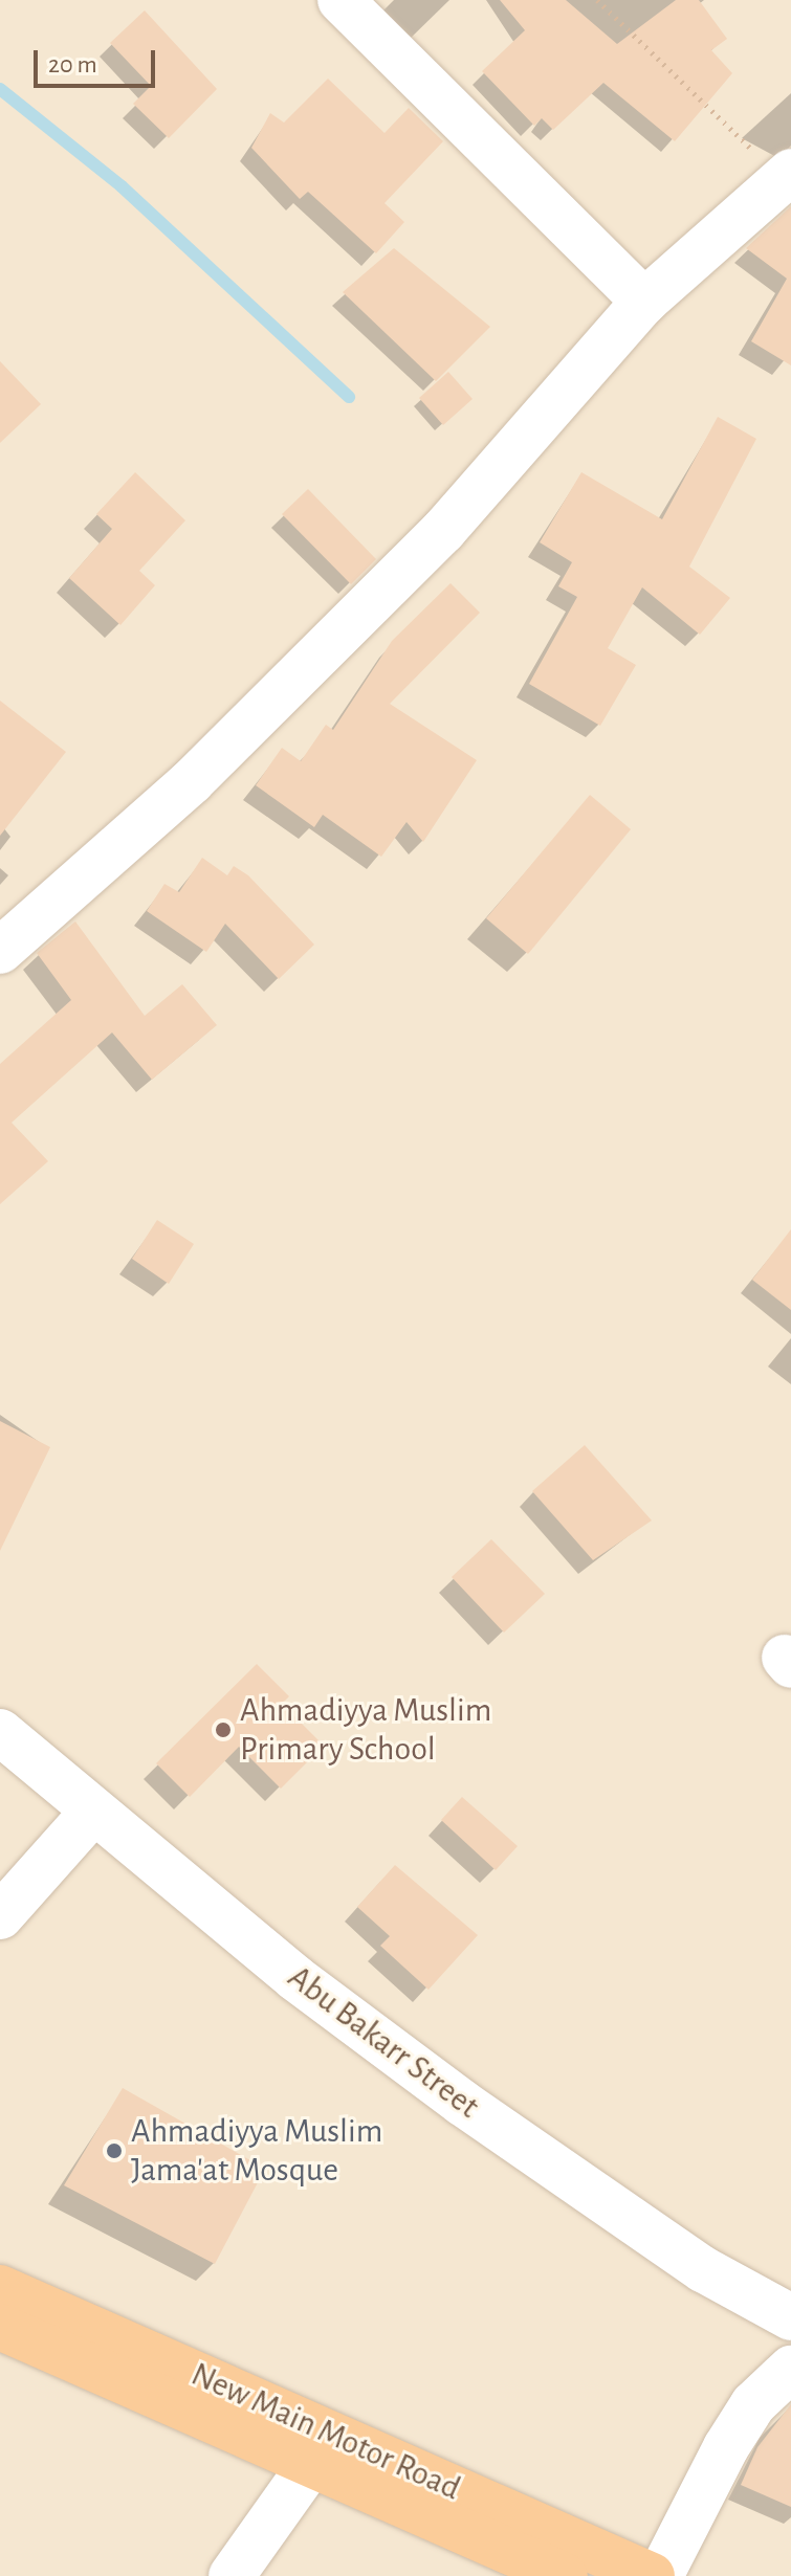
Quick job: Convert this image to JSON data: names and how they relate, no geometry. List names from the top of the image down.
{
  "streets": {
    "highway": ["New Main Motor Road"],
    "street": ["Abu Bakarr Street"]
  },
  "places": ["Ahmadiyya Muslim Primary School", "Ahmadiyya Muslim Jama'at Mosque"],
  "scale_bar": "20 m"
}
